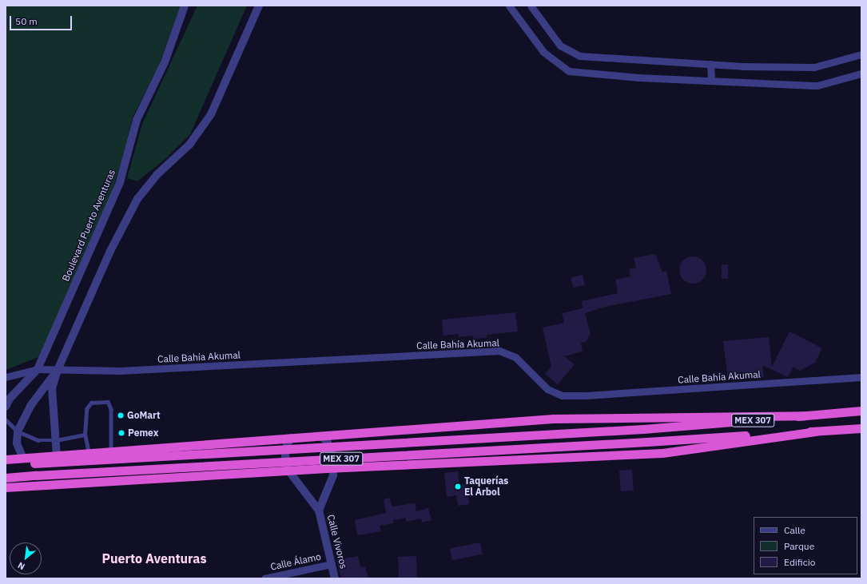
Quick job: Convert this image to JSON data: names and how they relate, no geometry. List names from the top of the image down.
{
  "streets": {
    "highway": ["MEX 307"],
    "street": [
      "Boulevard Puerto Aventuras",
      "Calle Bahía Akumal",
      "Calle Vivoros",
      "Calle Álamo"
    ]
  },
  "crossings": [
    ["Boulevard Puerto Aventuras", "Calle Bahía Akumal"],
    ["Calle Vivoros", "Calle Álamo"]
  ],
  "districts": ["Puerto Aventuras"],
  "places": ["GoMart", "Pemex", "Taquerías El Arbol"],
  "legend": ["Calle", "Parque", "Edificio"],
  "scale_bar": "50 m",
  "north": "bottom left"
}
